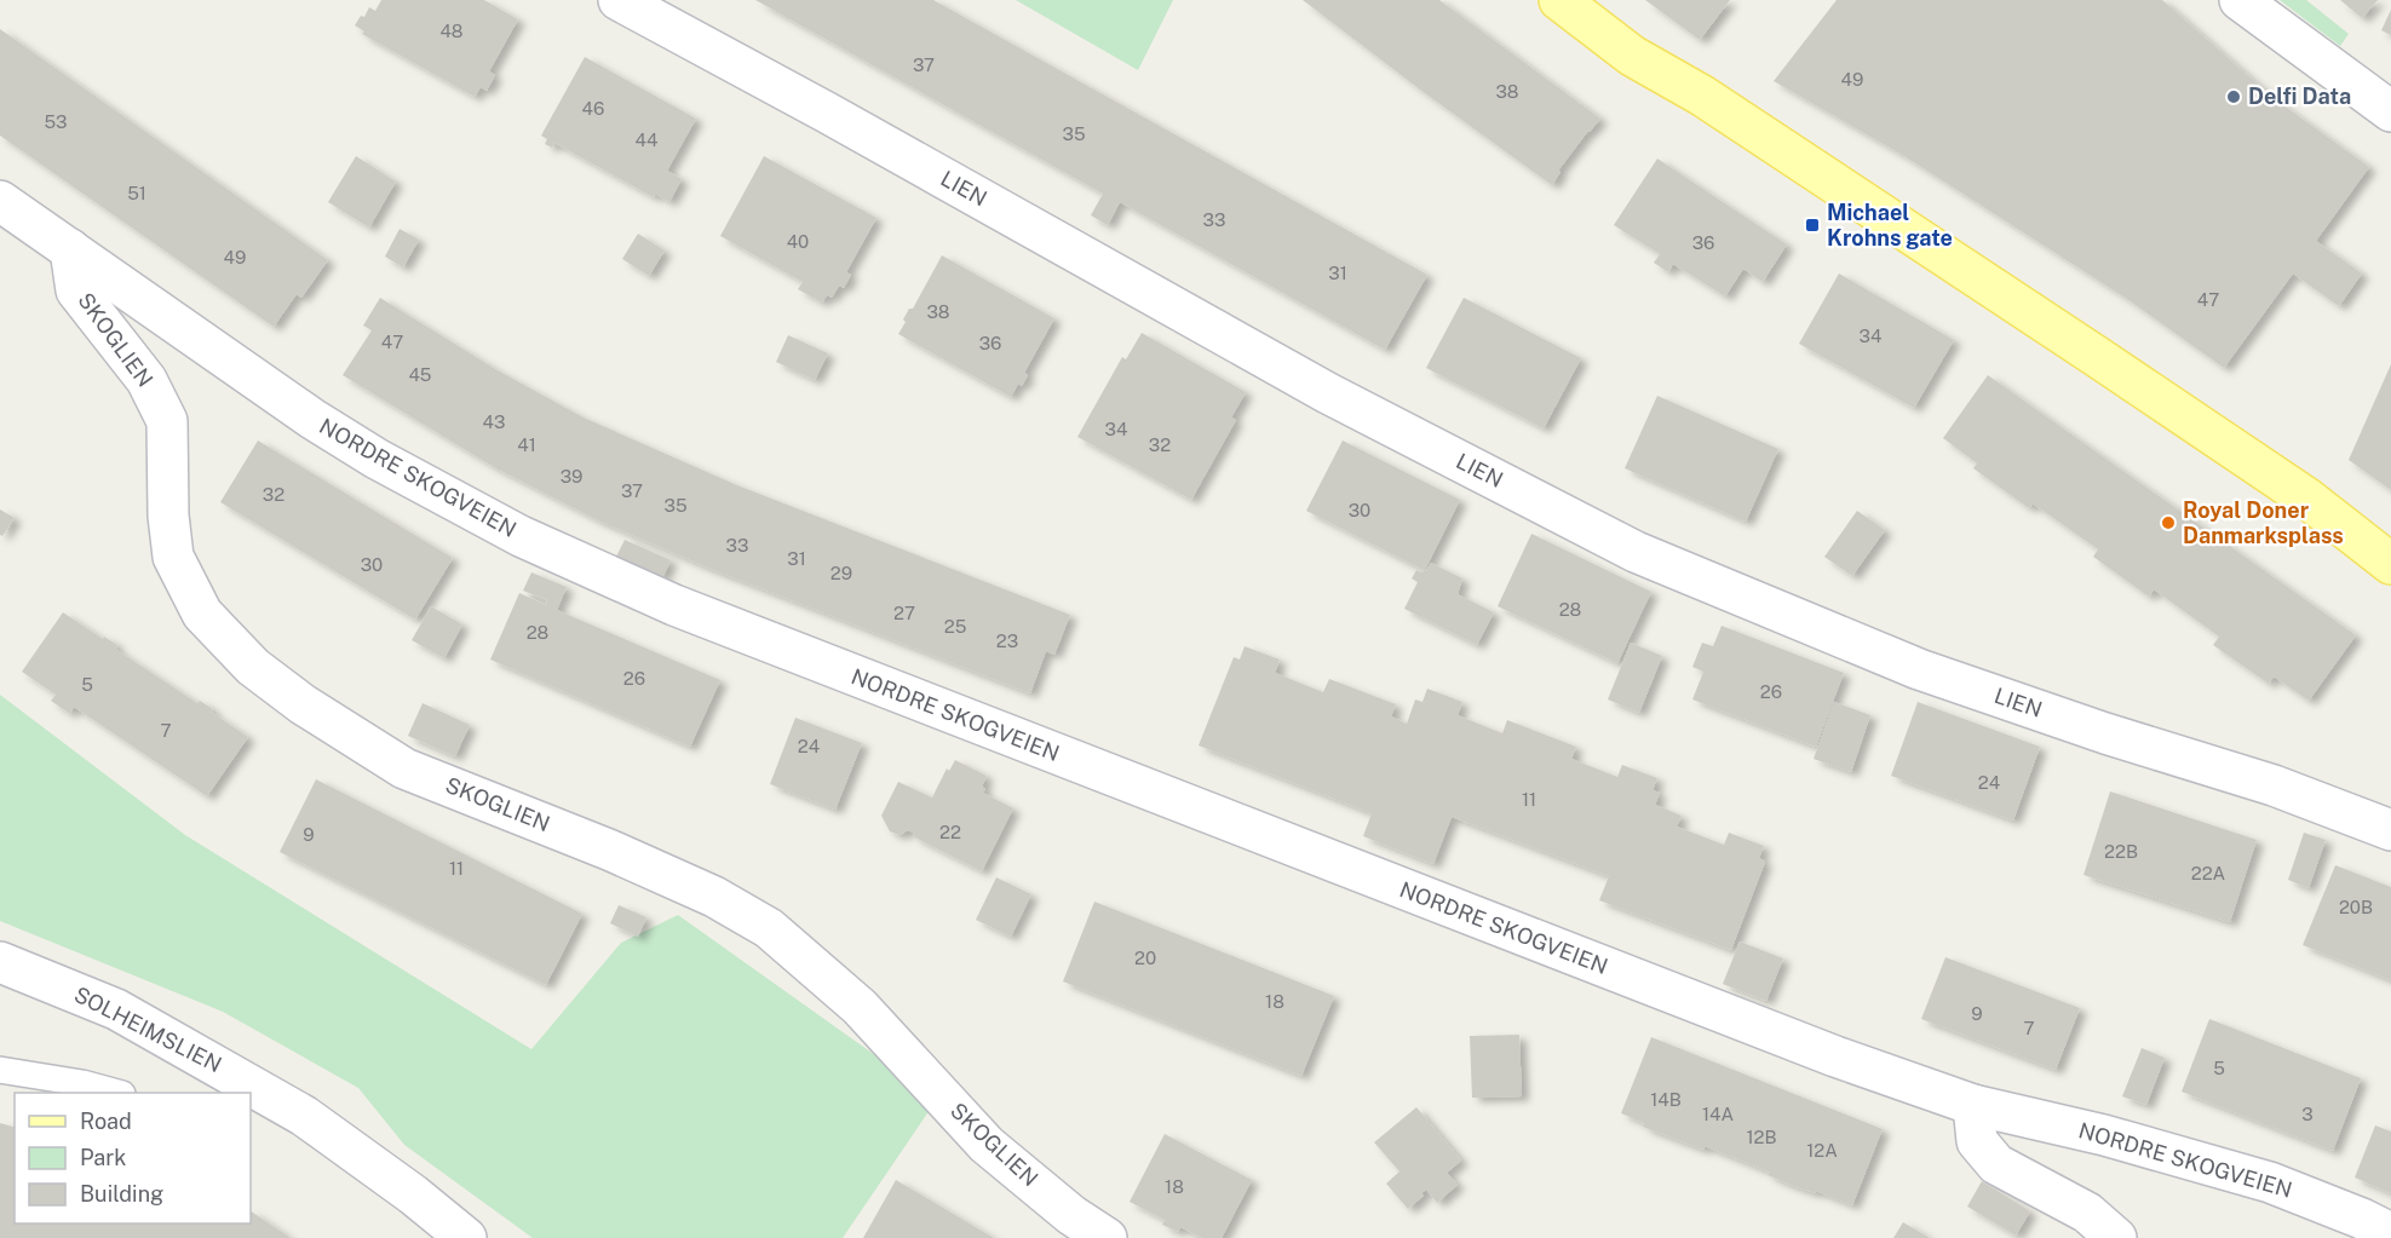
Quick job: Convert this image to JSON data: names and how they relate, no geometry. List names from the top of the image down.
{
  "streets": {
    "street": [
      "LIEN",
      "SKOGLIEN",
      "NORDRE SKOGVEIEN",
      "SOLHEIMSLIEN"
    ]
  },
  "crossings": [
    ["SKOGLIEN", "NORDRE SKOGVEIEN"]
  ],
  "places": {
    "other": ["Delfi Data", "Royal Doner Danmarksplass"],
    "transit": ["Michael Krohns gate"]
  },
  "house_numbers": [
    "48",
    "37",
    "49",
    "38",
    "46",
    "53",
    "35",
    "44",
    "51",
    "33",
    "40",
    "36",
    "49",
    "31",
    "47",
    "38",
    "34",
    "47",
    "36",
    "45",
    "43",
    "34",
    "41",
    "32",
    "39",
    "37",
    "32",
    "35",
    "30",
    "33",
    "31",
    "30",
    "29",
    "28",
    "27",
    "25",
    "28",
    "23",
    "26",
    "5",
    "26",
    "7",
    "24",
    "24",
    "11",
    "22",
    "9",
    "22B",
    "11",
    "22A",
    "20B",
    "20",
    "18",
    "9",
    "7",
    "5",
    "14B",
    "14A",
    "3",
    "12B",
    "12A",
    "18"
  ],
  "legend": ["Road", "Park", "Building"]
}
